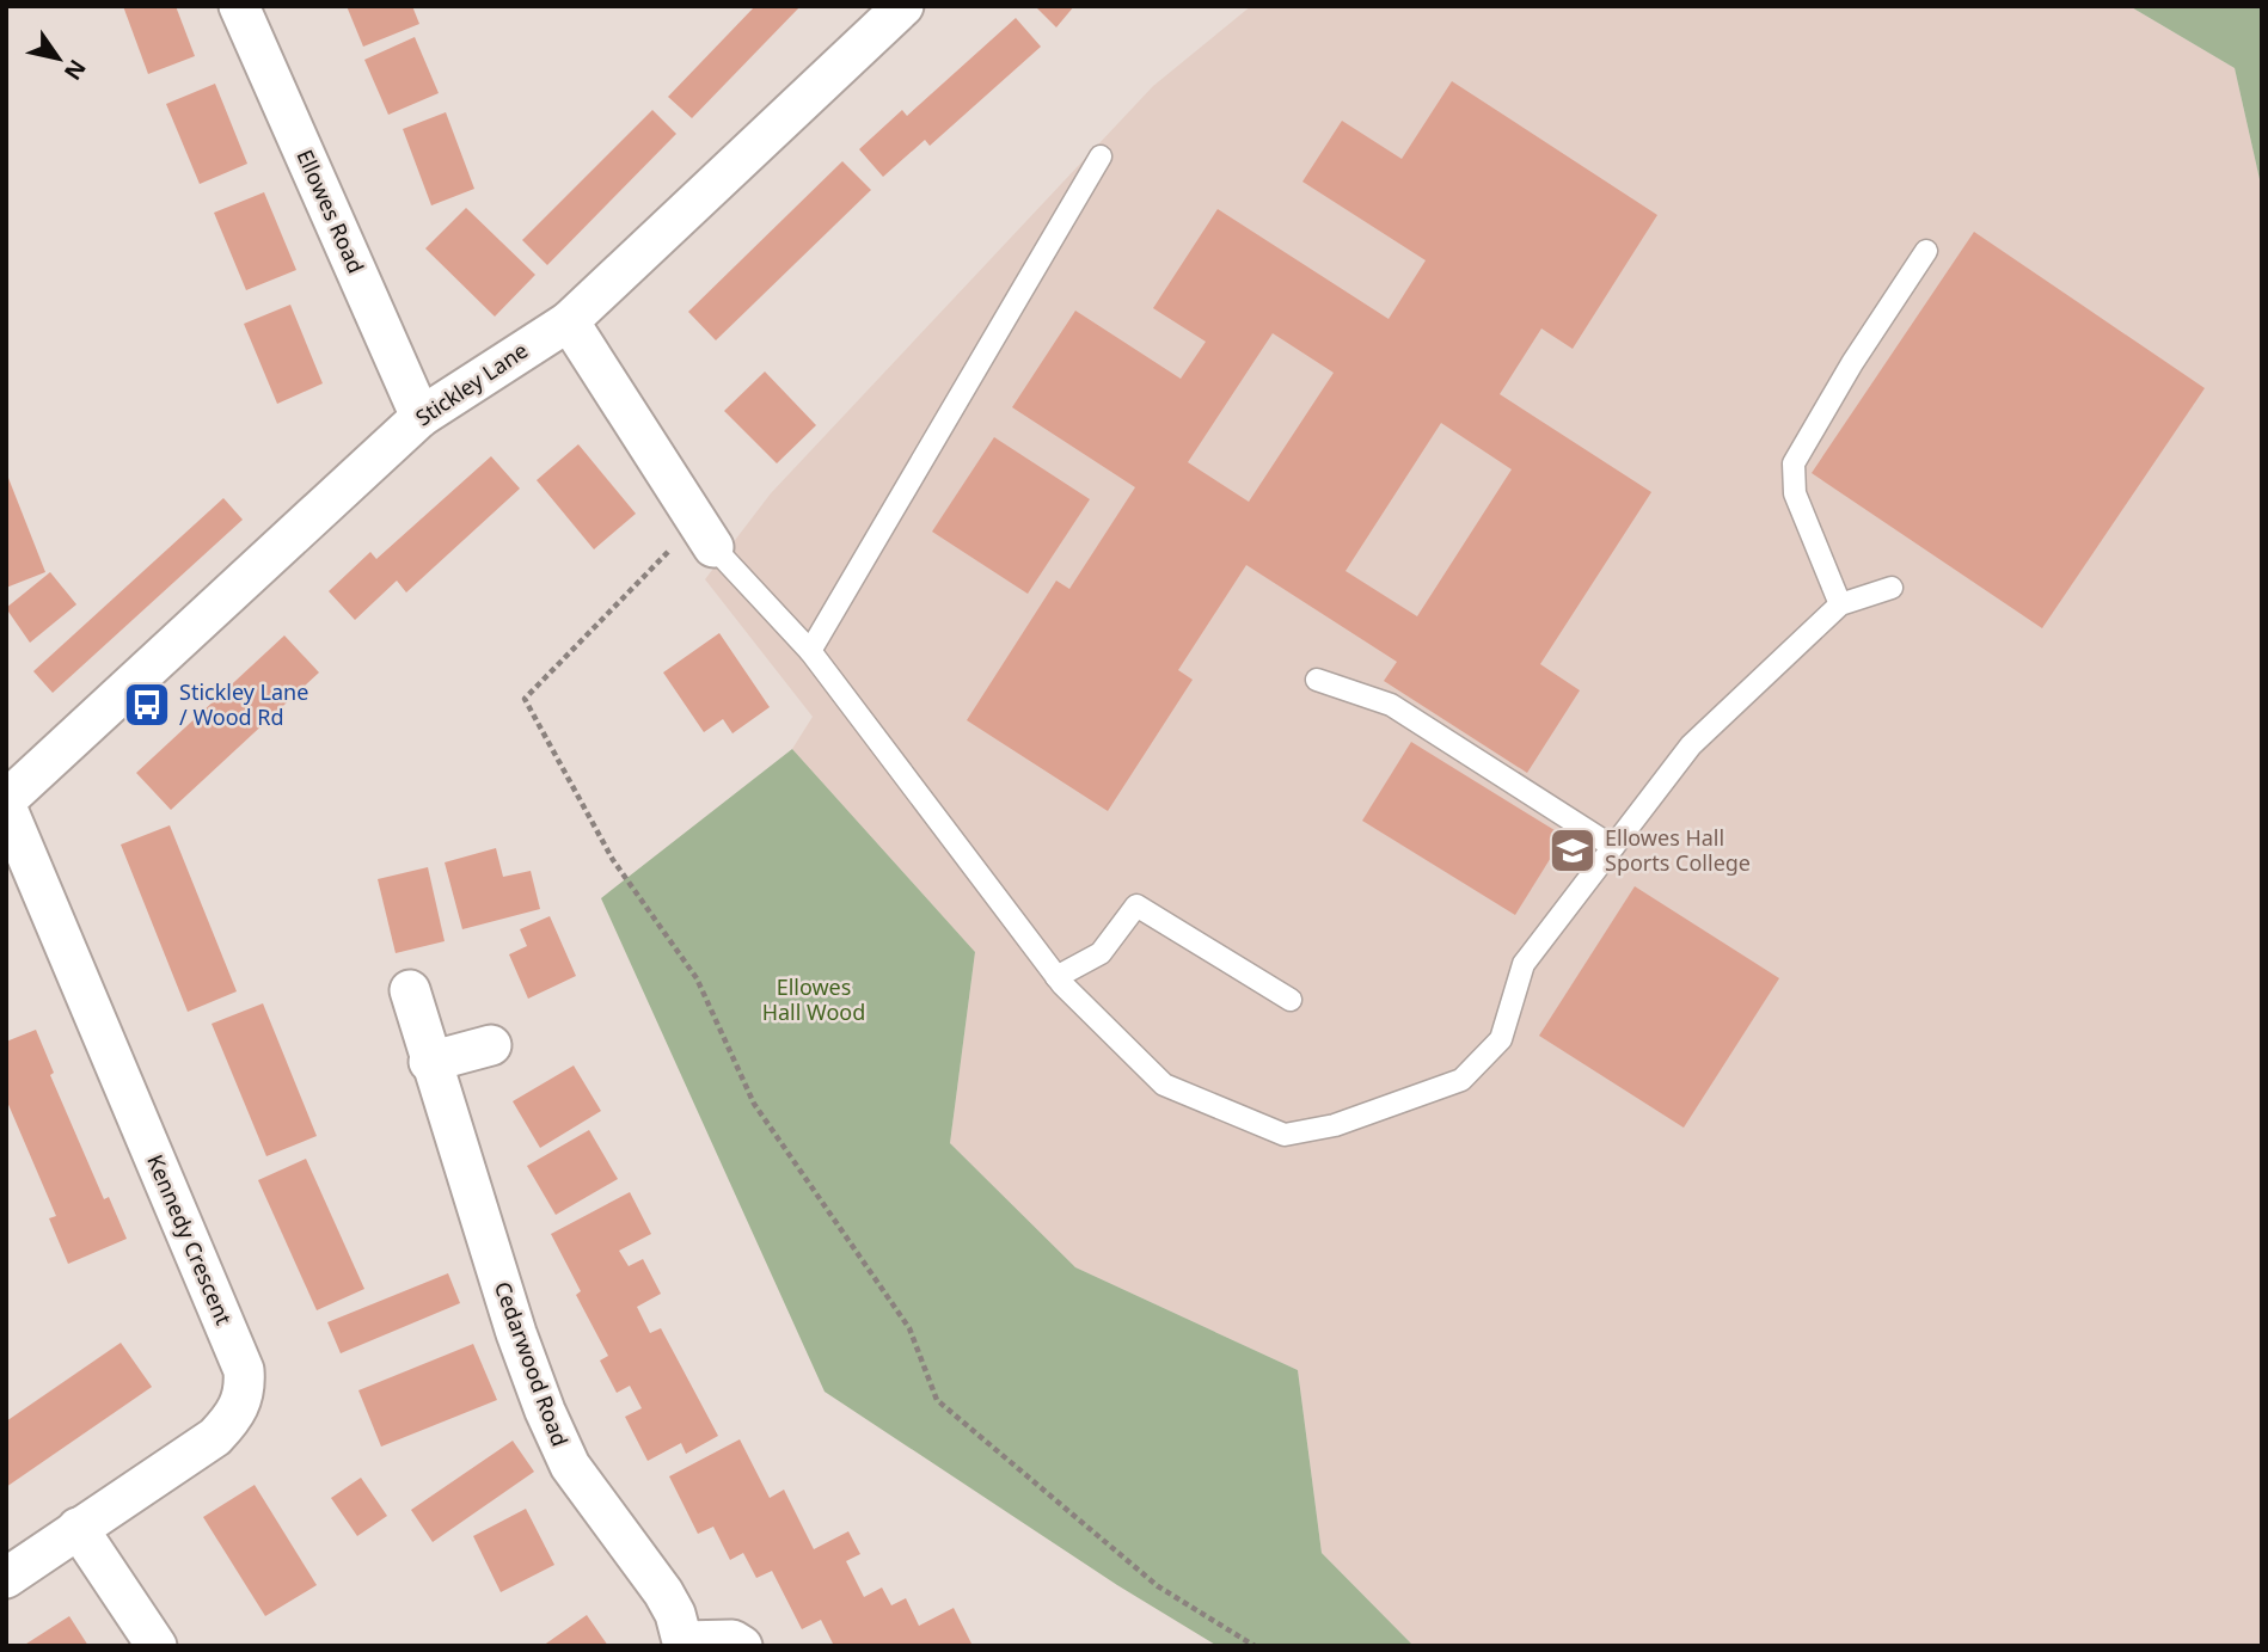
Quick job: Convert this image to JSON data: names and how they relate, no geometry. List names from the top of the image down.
{
  "streets": {
    "street": [
      "Ellowes Road",
      "Stickley Lane",
      "Kennedy Crescent",
      "Cedarwood Road"
    ]
  },
  "crossings": [
    ["Ellowes Road", "Stickley Lane"]
  ],
  "parks": ["Ellowes Hall Wood"],
  "places": {
    "bus stop": ["Stickley Lane / Wood Rd"],
    "school or university": ["Ellowes Hall Sports College"]
  },
  "north": "bottom right"
}
